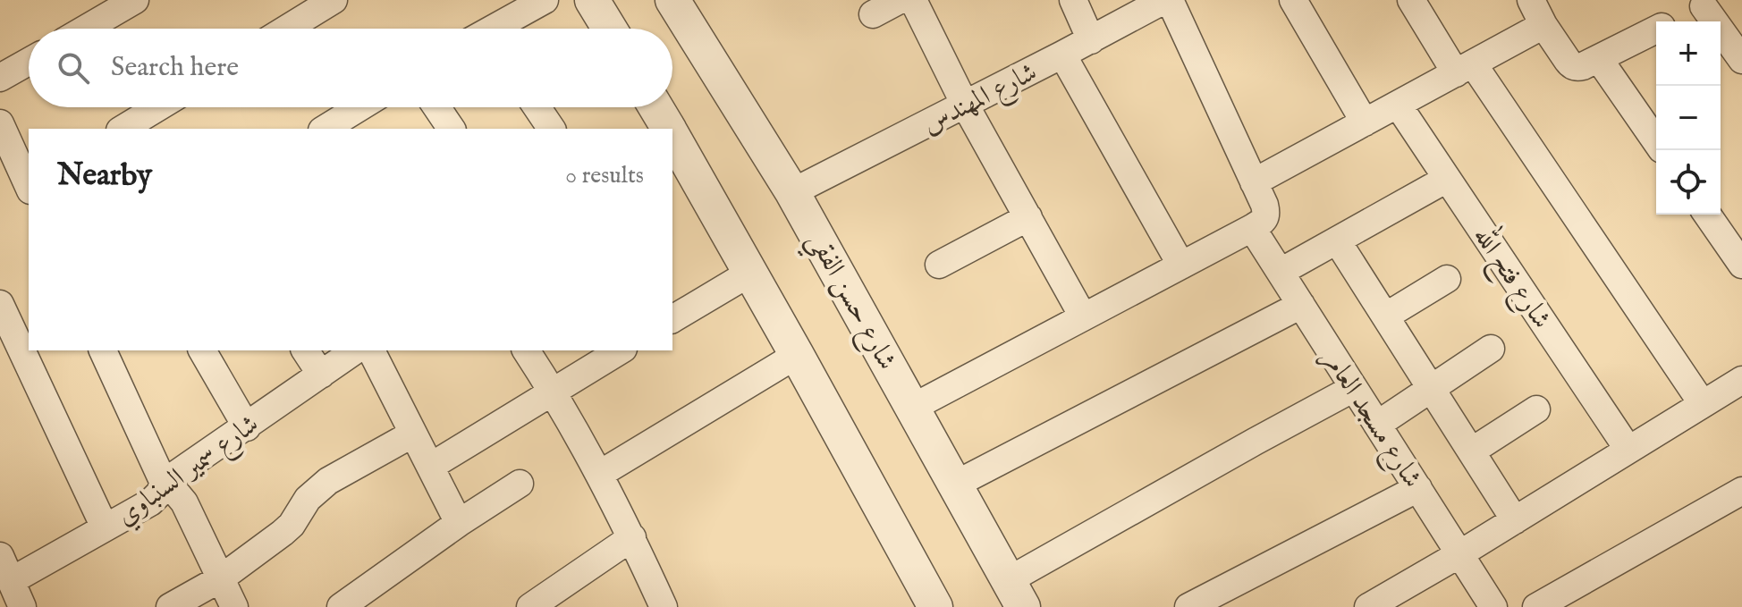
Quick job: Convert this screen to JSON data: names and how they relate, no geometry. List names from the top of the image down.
{
  "streets": {
    "street": [
      "شارع المهندس",
      "شارع فتح الله",
      "شارع حسن الفقي",
      "شارع مسجد العامر",
      "شارع سمير السنباوي"
    ]
  },
  "crossings": [
    ["شارع المهندس", "شارع حسن الفقي"]
  ],
  "page": {
    "map_buttons": ["+", "−"],
    "search": "Search here",
    "heading": ["Nearby", "0 results"]
  }
}
